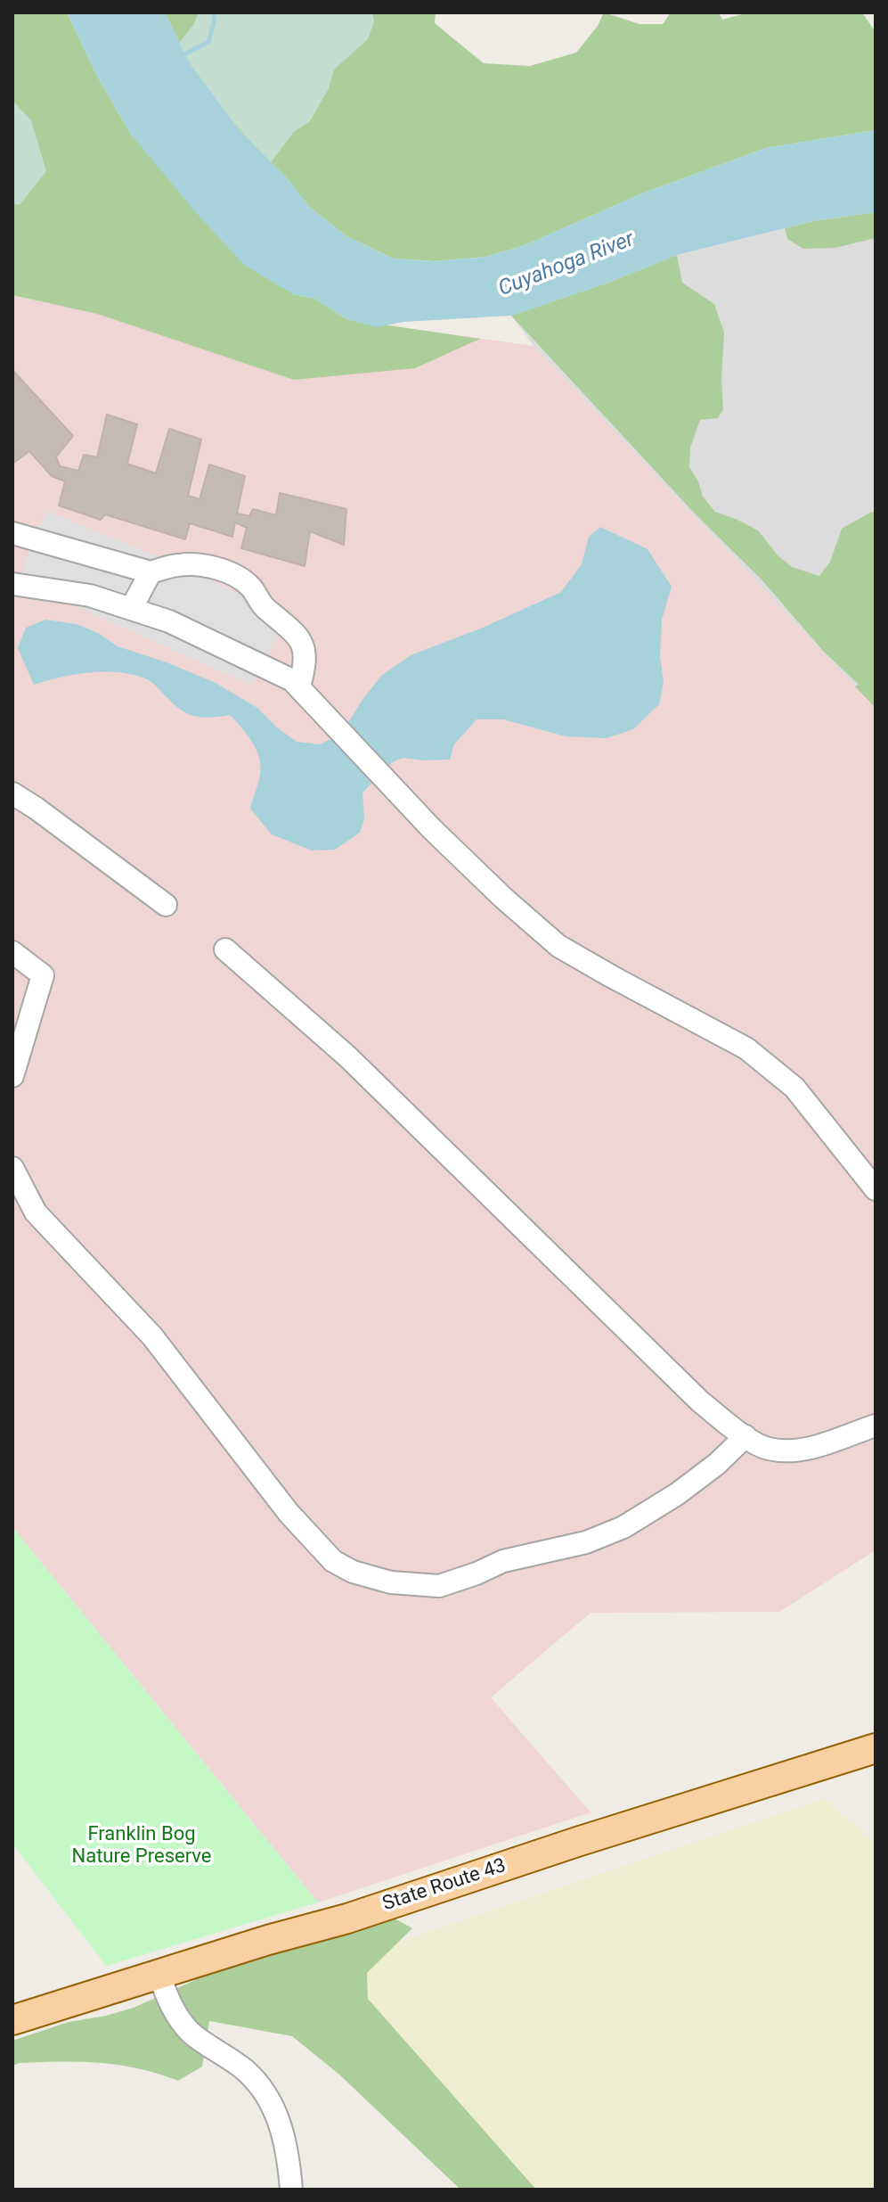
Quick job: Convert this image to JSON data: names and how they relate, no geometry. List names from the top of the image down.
{
  "streets": {
    "main road": ["State Route 43"]
  },
  "water": ["Cuyahoga River"],
  "parks": ["Franklin Bog Nature Preserve"]
}
